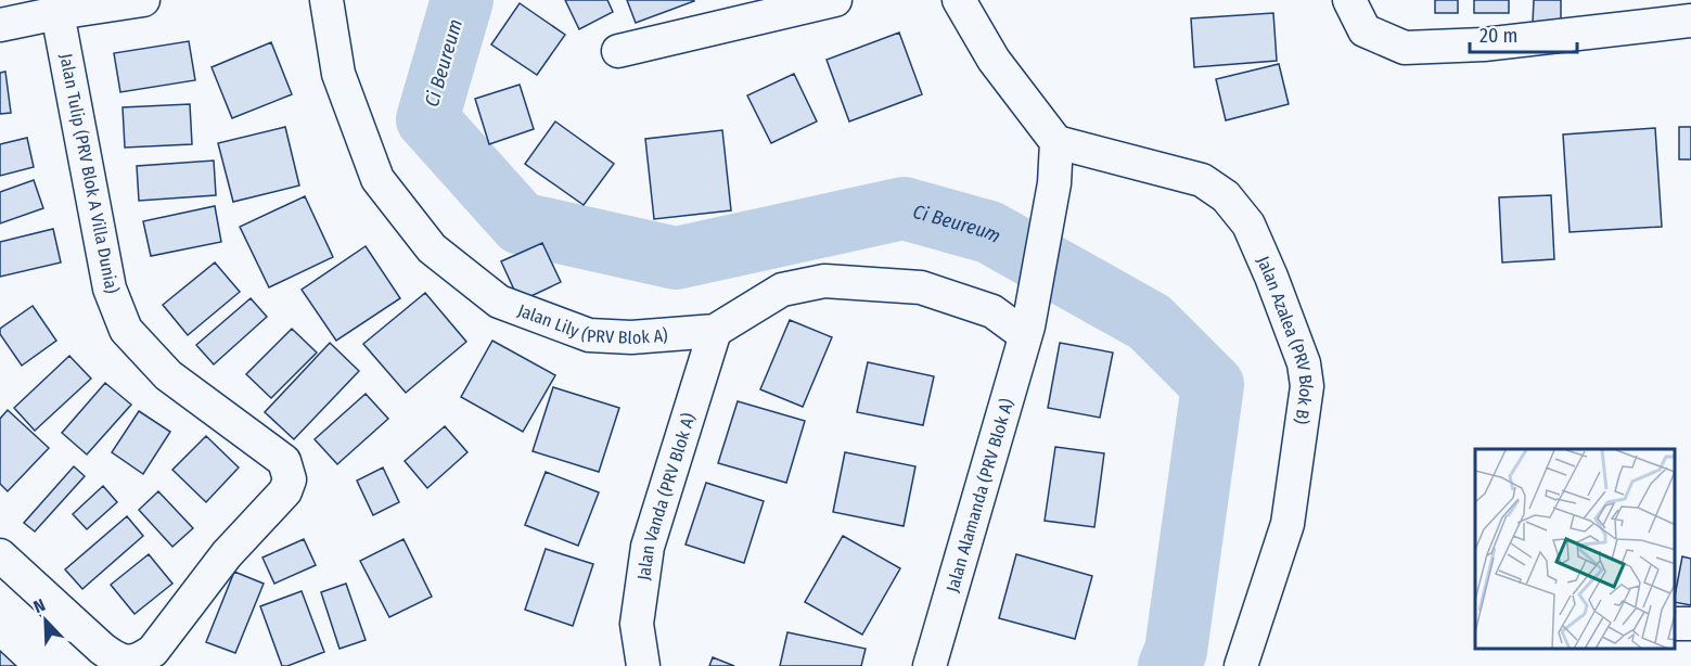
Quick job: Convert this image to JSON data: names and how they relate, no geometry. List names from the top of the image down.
{
  "streets": {
    "street": [
      "Jalan Tulip (PRV Blok A Villa Dunia)",
      "Jalan Lily (PRV Blok A)",
      "Jalan Azalea (PRV Blok B)",
      "Jalan Alamanda (PRV Blok A)",
      "Jalan Vanda (PRV Blok A)"
    ]
  },
  "crossings": [
    ["Jalan Lily (PRV Blok A)", "Jalan Alamanda (PRV Blok A)"],
    ["Jalan Lily (PRV Blok A)", "Jalan Vanda (PRV Blok A)"],
    ["Jalan Azalea (PRV Blok B)", "Jalan Alamanda (PRV Blok A)"]
  ],
  "water": ["Ci Beureum"],
  "scale_bar": "20 m",
  "north": "top left"
}
